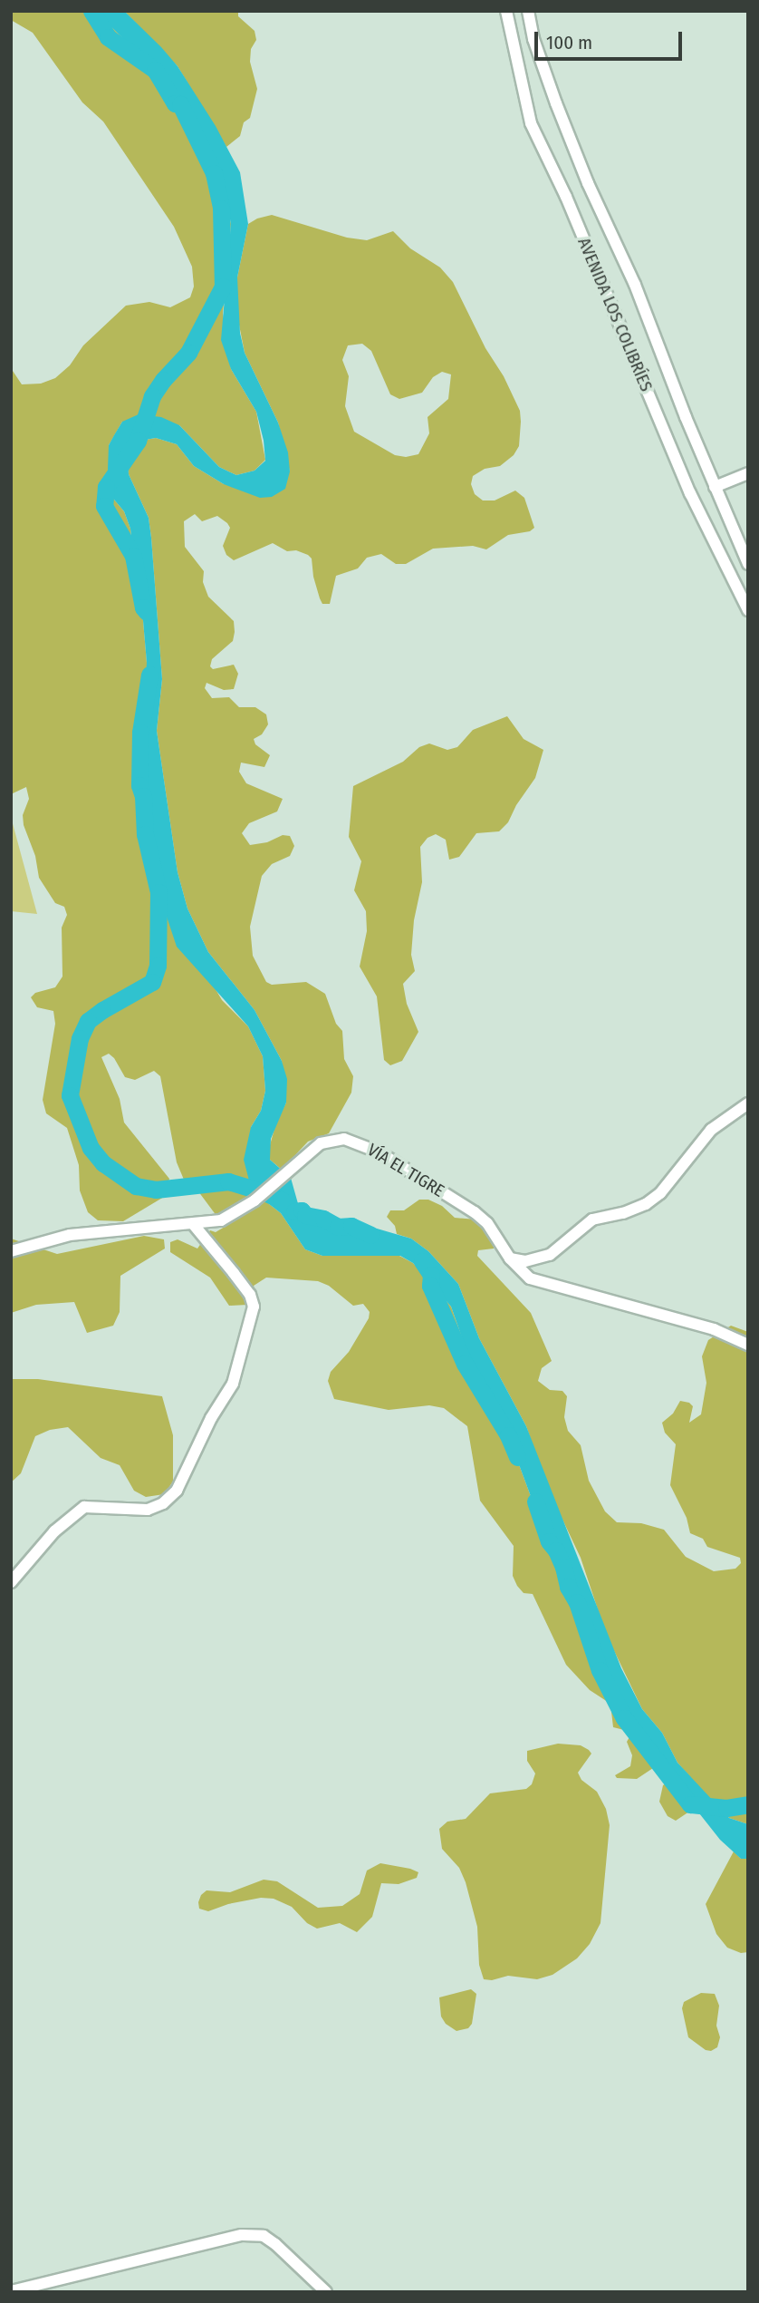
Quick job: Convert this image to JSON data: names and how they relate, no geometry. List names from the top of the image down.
{
  "streets": {
    "street": ["AVENIDA LOS COLIBRÍES", "VÍA EL TIGRE"]
  },
  "scale_bar": "100 m"
}
